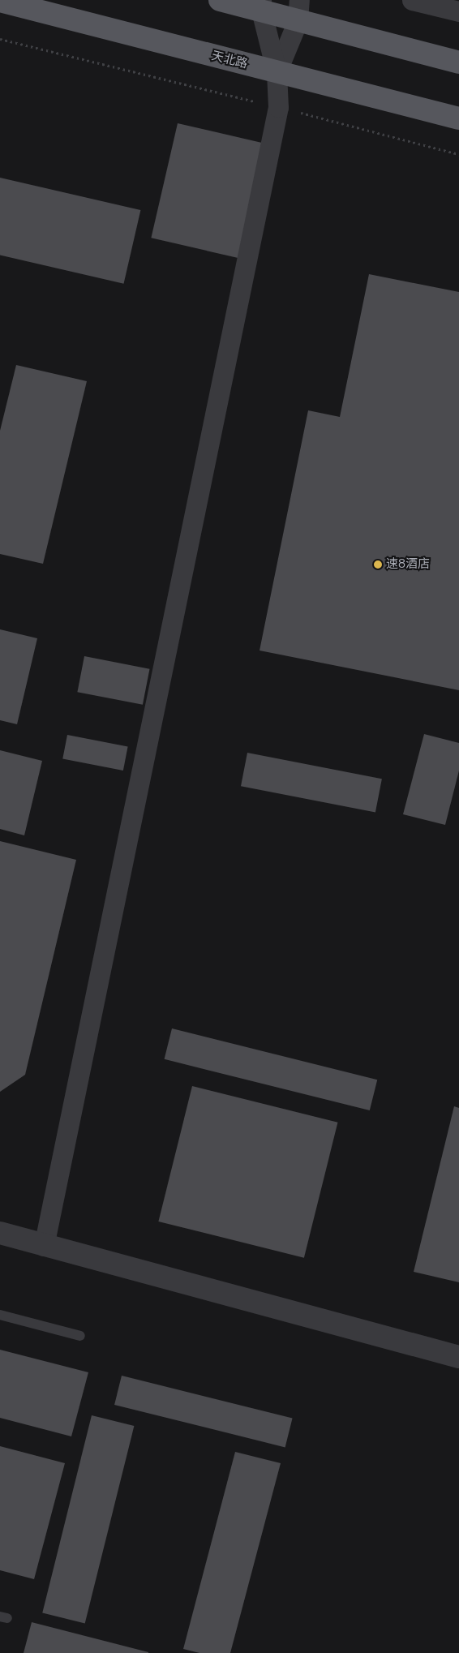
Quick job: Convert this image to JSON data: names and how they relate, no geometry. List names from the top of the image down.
{
  "streets": {
    "main road": ["天北路"]
  },
  "places": ["速8酒店"]
}
